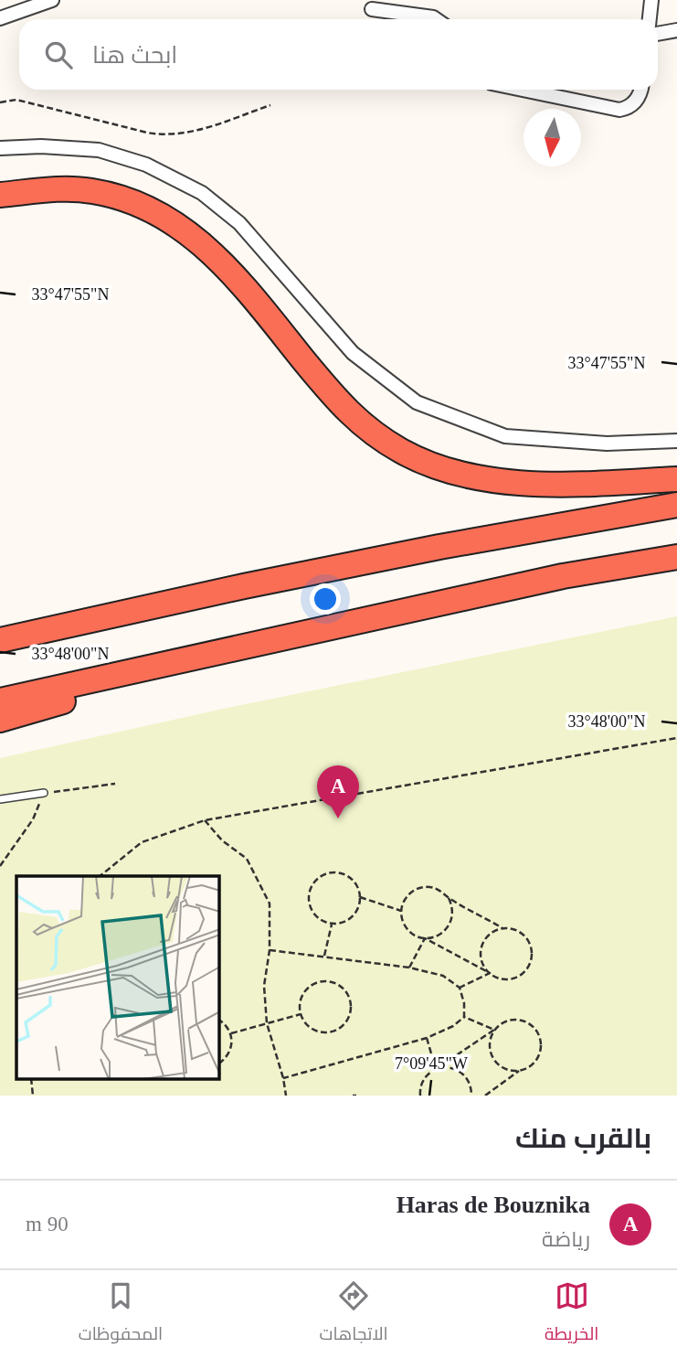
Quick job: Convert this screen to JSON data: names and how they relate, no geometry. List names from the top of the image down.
{
  "north": "bottom",
  "page": {
    "search": "ابحث هنا",
    "pins": "A",
    "heading": "بالقرب منك",
    "list": [
      {
        "mark": "A",
        "name": "Haras de Bouznika",
        "note": "رياضة",
        "value": "90 m"
      }
    ],
    "nav": ["الخريطة", "الاتجاهات", "المحفوظات"]
  },
  "coordinates": ["33°47'55\"N", "33°48'00\"N", "7°09'45\"W"]
}
